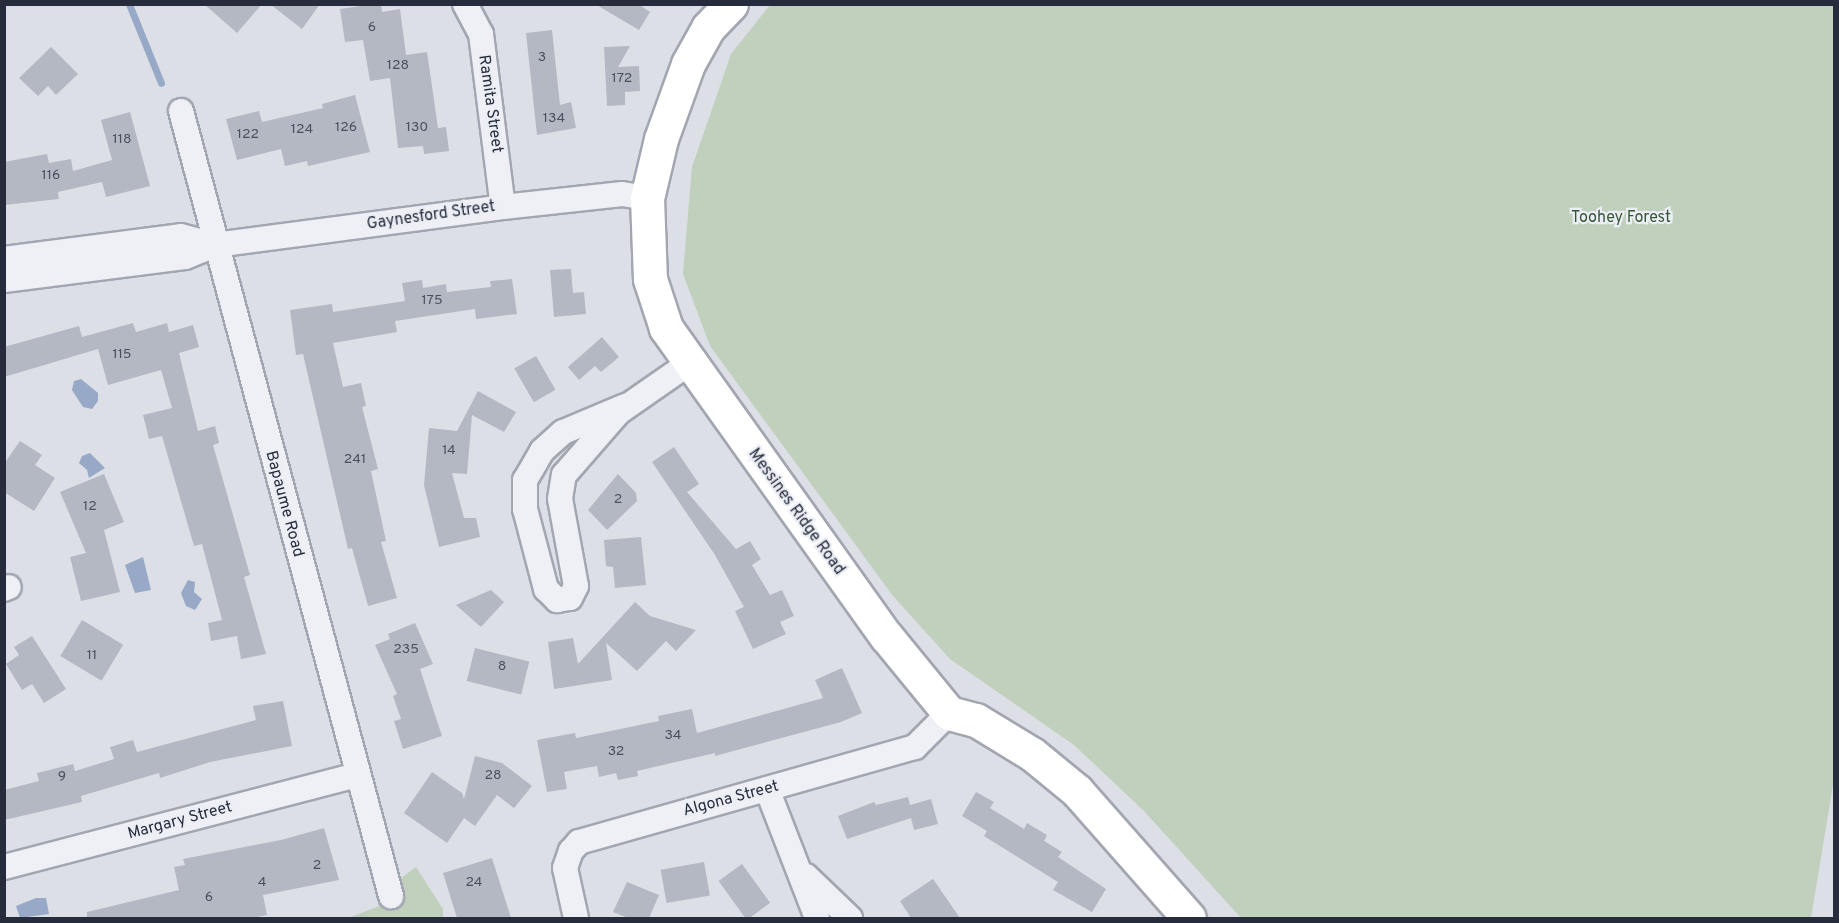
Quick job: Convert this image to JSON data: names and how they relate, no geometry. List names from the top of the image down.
{
  "streets": {
    "street": [
      "Ramita Street",
      "Gaynesford Street",
      "Bapaume Road",
      "Messines Ridge Road",
      "Algona Street",
      "Margary Street"
    ]
  },
  "crossings": [
    ["Ramita Street", "Gaynesford Street"],
    ["Gaynesford Street", "Bapaume Road"],
    ["Gaynesford Street", "Messines Ridge Road"],
    ["Bapaume Road", "Margary Street"],
    ["Messines Ridge Road", "Algona Street"]
  ],
  "parks": ["Toohey Forest"],
  "house_numbers": [
    "6",
    "3",
    "128",
    "172",
    "134",
    "126",
    "130",
    "124",
    "122",
    "118",
    "116",
    "175",
    "115",
    "14",
    "241",
    "2",
    "12",
    "235",
    "11",
    "8",
    "34",
    "32",
    "28",
    "9",
    "2",
    "4",
    "24",
    "6"
  ]
}
